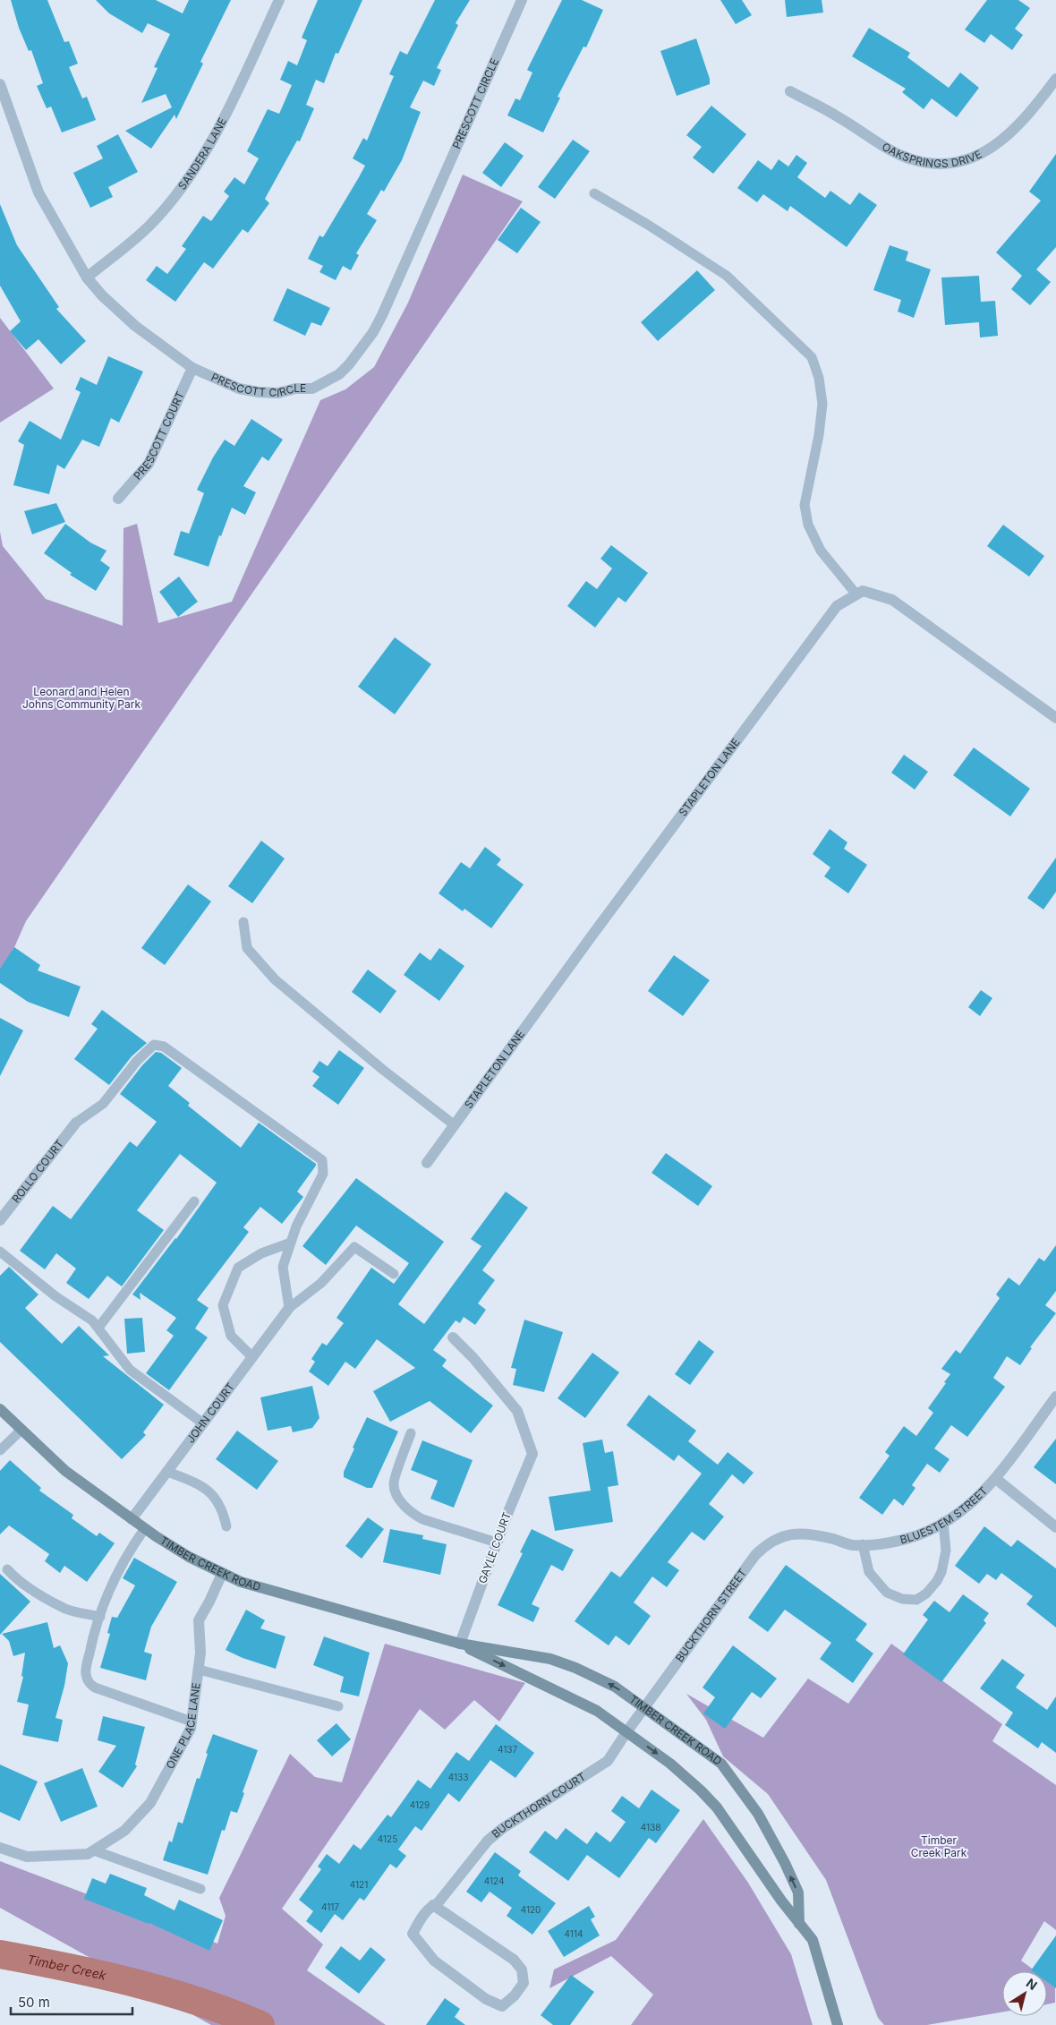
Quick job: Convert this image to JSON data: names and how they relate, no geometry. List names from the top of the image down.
{
  "streets": {
    "street": [
      "PRESCOTT CIRCLE",
      "OAKSPRINGS DRIVE",
      "SANDERA LANE",
      "PRESCOTT COURT",
      "STAPLETON LANE",
      "ROLLO COURT",
      "JOHN COURT",
      "BLUESTEM STREET",
      "GAYLE COURT",
      "TIMBER CREEK ROAD",
      "BUCKTHORN STREET",
      "ONE PLACE LANE",
      "BUCKTHORN COURT"
    ]
  },
  "crossings": [
    ["PRESCOTT CIRCLE", "SANDERA LANE"],
    ["PRESCOTT CIRCLE", "PRESCOTT COURT"],
    ["JOHN COURT", "TIMBER CREEK ROAD"],
    ["BLUESTEM STREET", "BUCKTHORN STREET"],
    ["GAYLE COURT", "TIMBER CREEK ROAD"],
    ["TIMBER CREEK ROAD", "BUCKTHORN STREET"],
    ["TIMBER CREEK ROAD", "ONE PLACE LANE"],
    ["TIMBER CREEK ROAD", "BUCKTHORN COURT"],
    ["BUCKTHORN STREET", "BUCKTHORN COURT"]
  ],
  "water": ["Timber Creek"],
  "parks": ["Leonard and Helen Johns Community Park", "Timber Creek Park"],
  "house_numbers": [
    "4137",
    "4133",
    "4129",
    "4138",
    "4125",
    "4124",
    "4121",
    "4117",
    "4120",
    "4114"
  ],
  "scale_bar": "50 m",
  "north": "top right"
}
